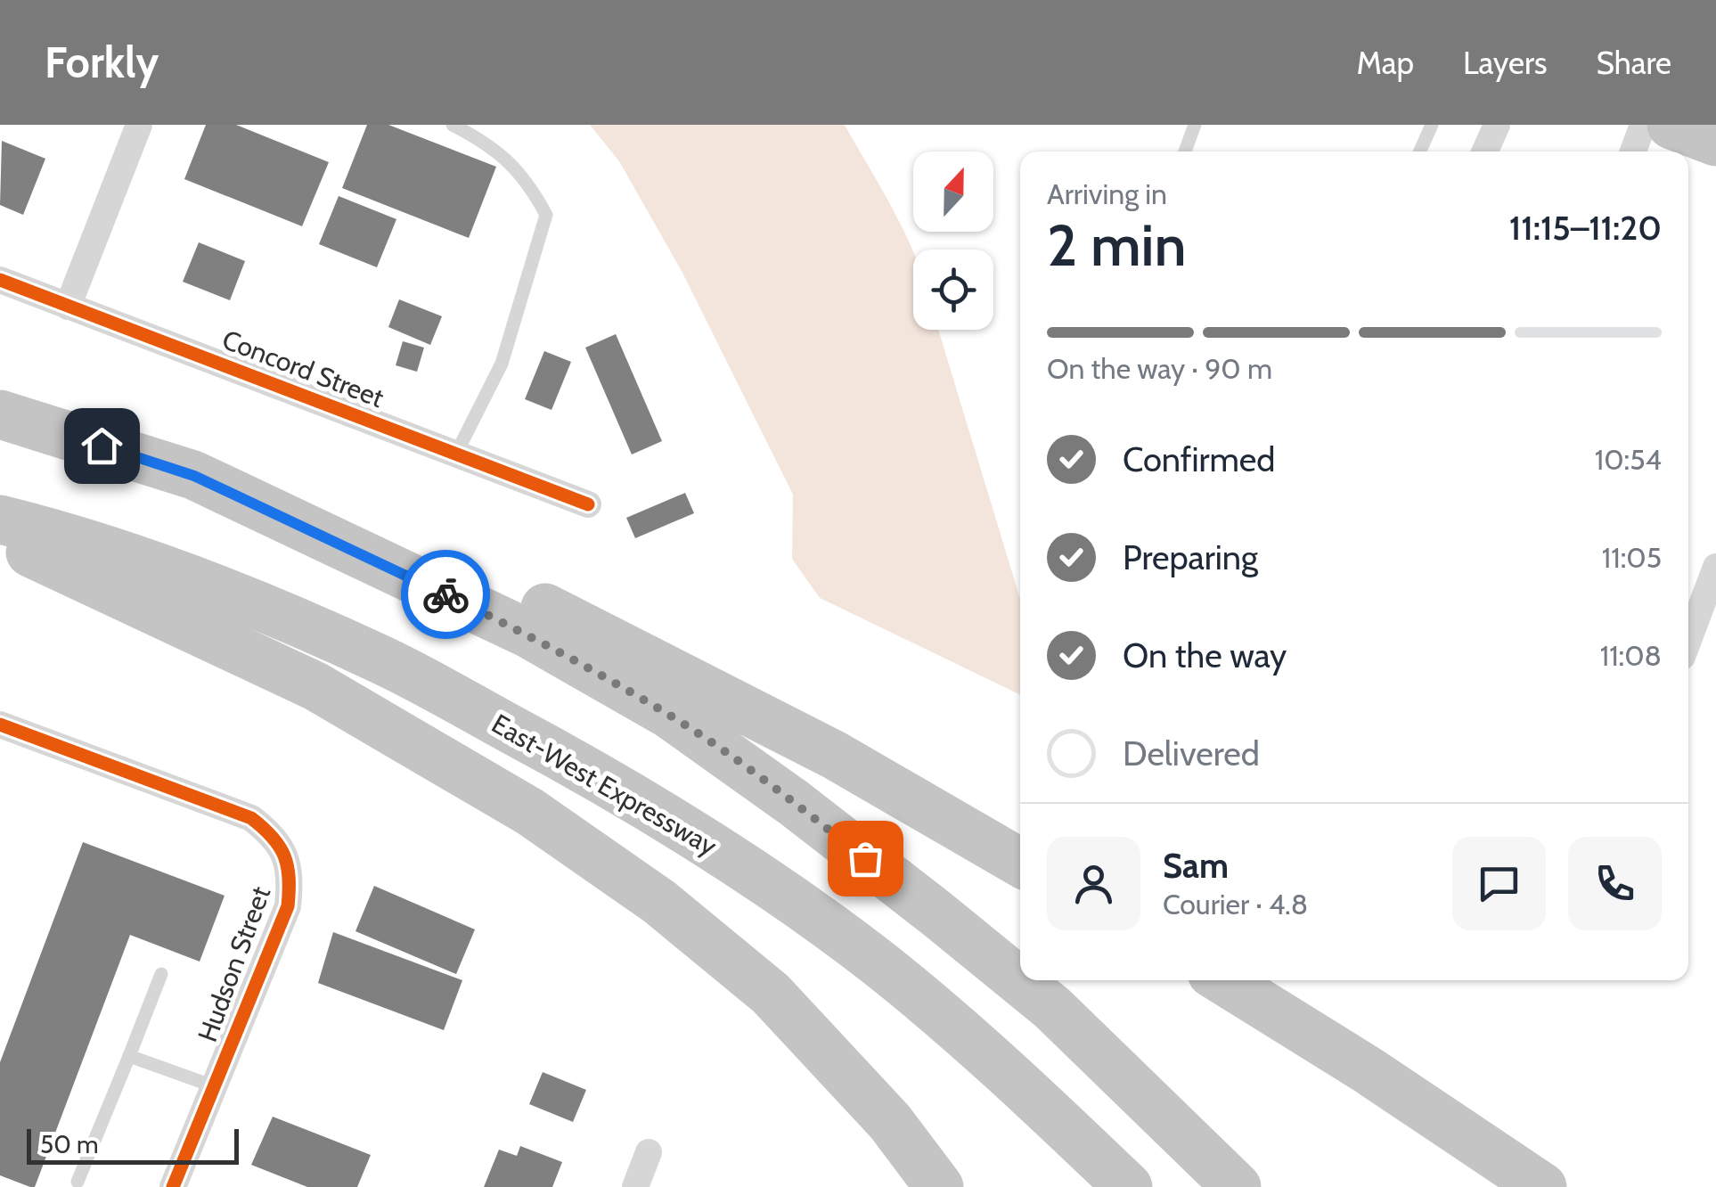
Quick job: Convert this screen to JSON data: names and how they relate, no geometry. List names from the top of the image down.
{
  "streets": {
    "highway": ["East-West Expressway"],
    "street": ["Concord Street", "Hudson Street"]
  },
  "scale_bar": "50 m",
  "north": "top",
  "page": {
    "header": "Forkly",
    "nav": ["Map", "Layers", "Share"],
    "heading": ["2 min", "Arriving in", "11:15–11:20"],
    "panel": ["Sam", "Courier · 4.8"],
    "bar": "On the way · 90 m",
    "list": [
      ["Confirmed", "10:54"],
      ["Preparing", "11:05"],
      ["On the way", "11:08"],
      "Delivered"
    ],
    "scale": "50 m"
  }
}
